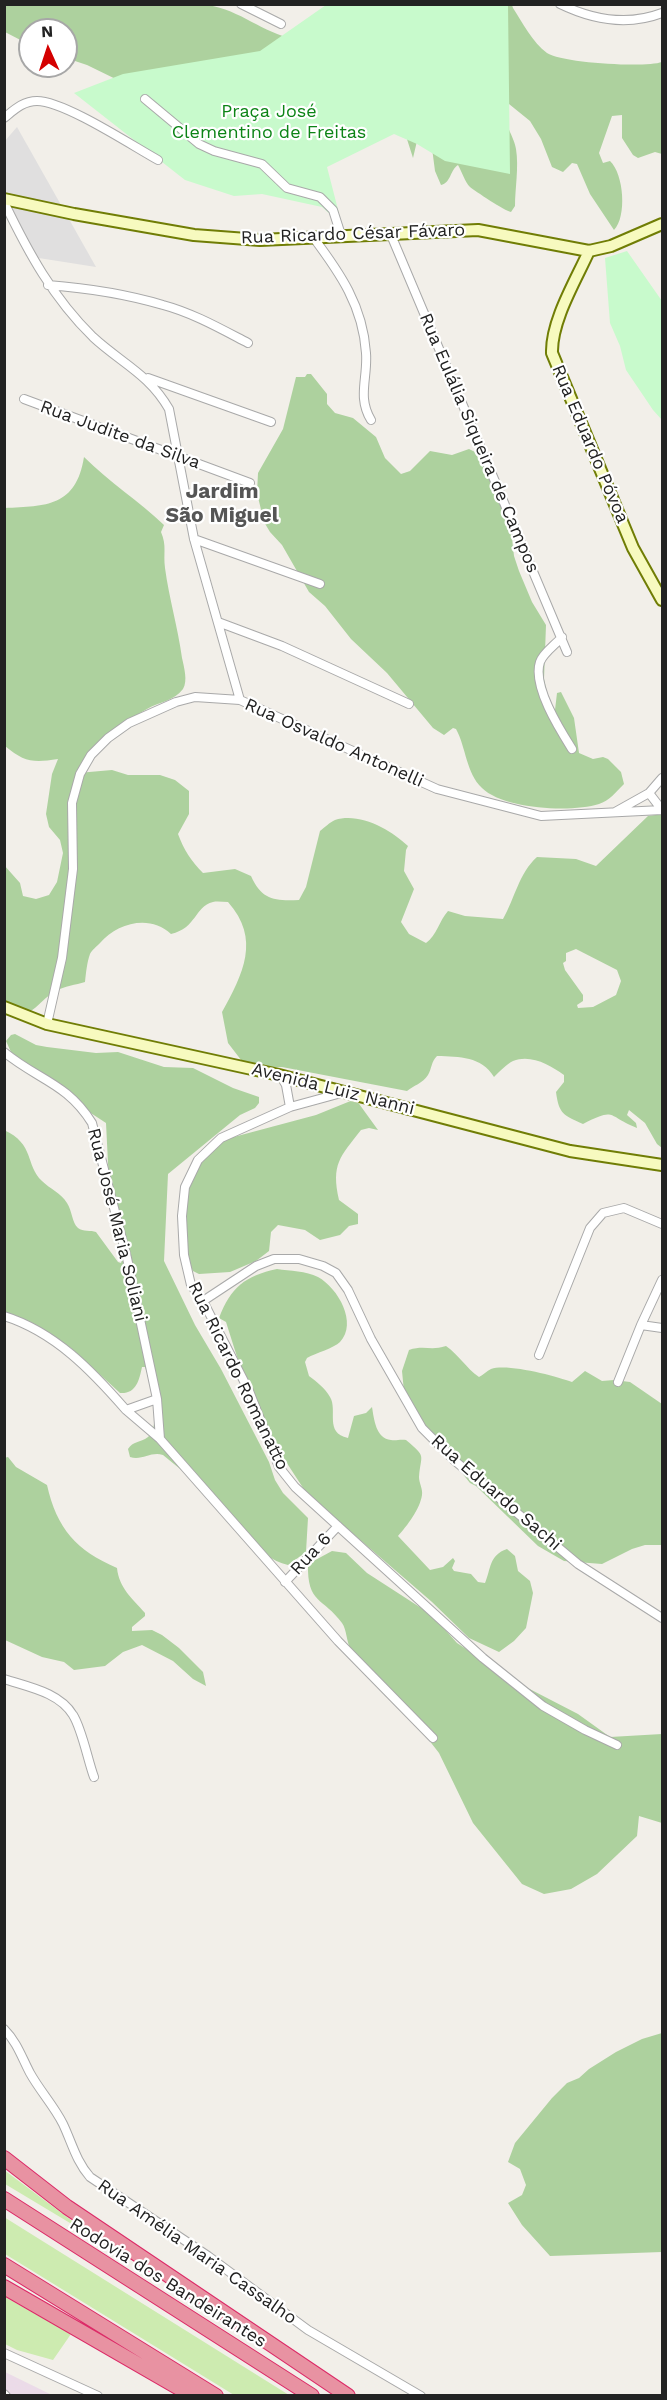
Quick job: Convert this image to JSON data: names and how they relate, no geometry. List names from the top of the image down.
{
  "streets": {
    "highway": ["Rodovia dos Bandeirantes"],
    "street": [
      "Rua Ricardo César Fávaro",
      "Rua Judite da Silva",
      "Rua Eulália Siqueira de Campos",
      "Rua Eduardo Póvoa",
      "Rua Osvaldo Antonelli",
      "Avenida Luiz Nanni",
      "Rua José Maria Soliani",
      "Rua Ricardo Romanatto",
      "Rua Eduardo Sachi",
      "Rua 6",
      "Rua Amélia Maria Cassalho"
    ]
  },
  "crossings": [
    ["Rua Ricardo César Fávaro", "Rua Eulália Siqueira de Campos"],
    ["Rua Ricardo César Fávaro", "Rua Eduardo Póvoa"],
    ["Rua Osvaldo Antonelli", "Avenida Luiz Nanni"],
    ["Avenida Luiz Nanni", "Rua Ricardo Romanatto"],
    ["Rua Ricardo Romanatto", "Rua Eduardo Sachi"],
    ["Rua Ricardo Romanatto", "Rua 6"]
  ],
  "districts": ["Jardim São Miguel"],
  "parks": ["Praça José Clementino de Freitas"],
  "north": "top"
}
